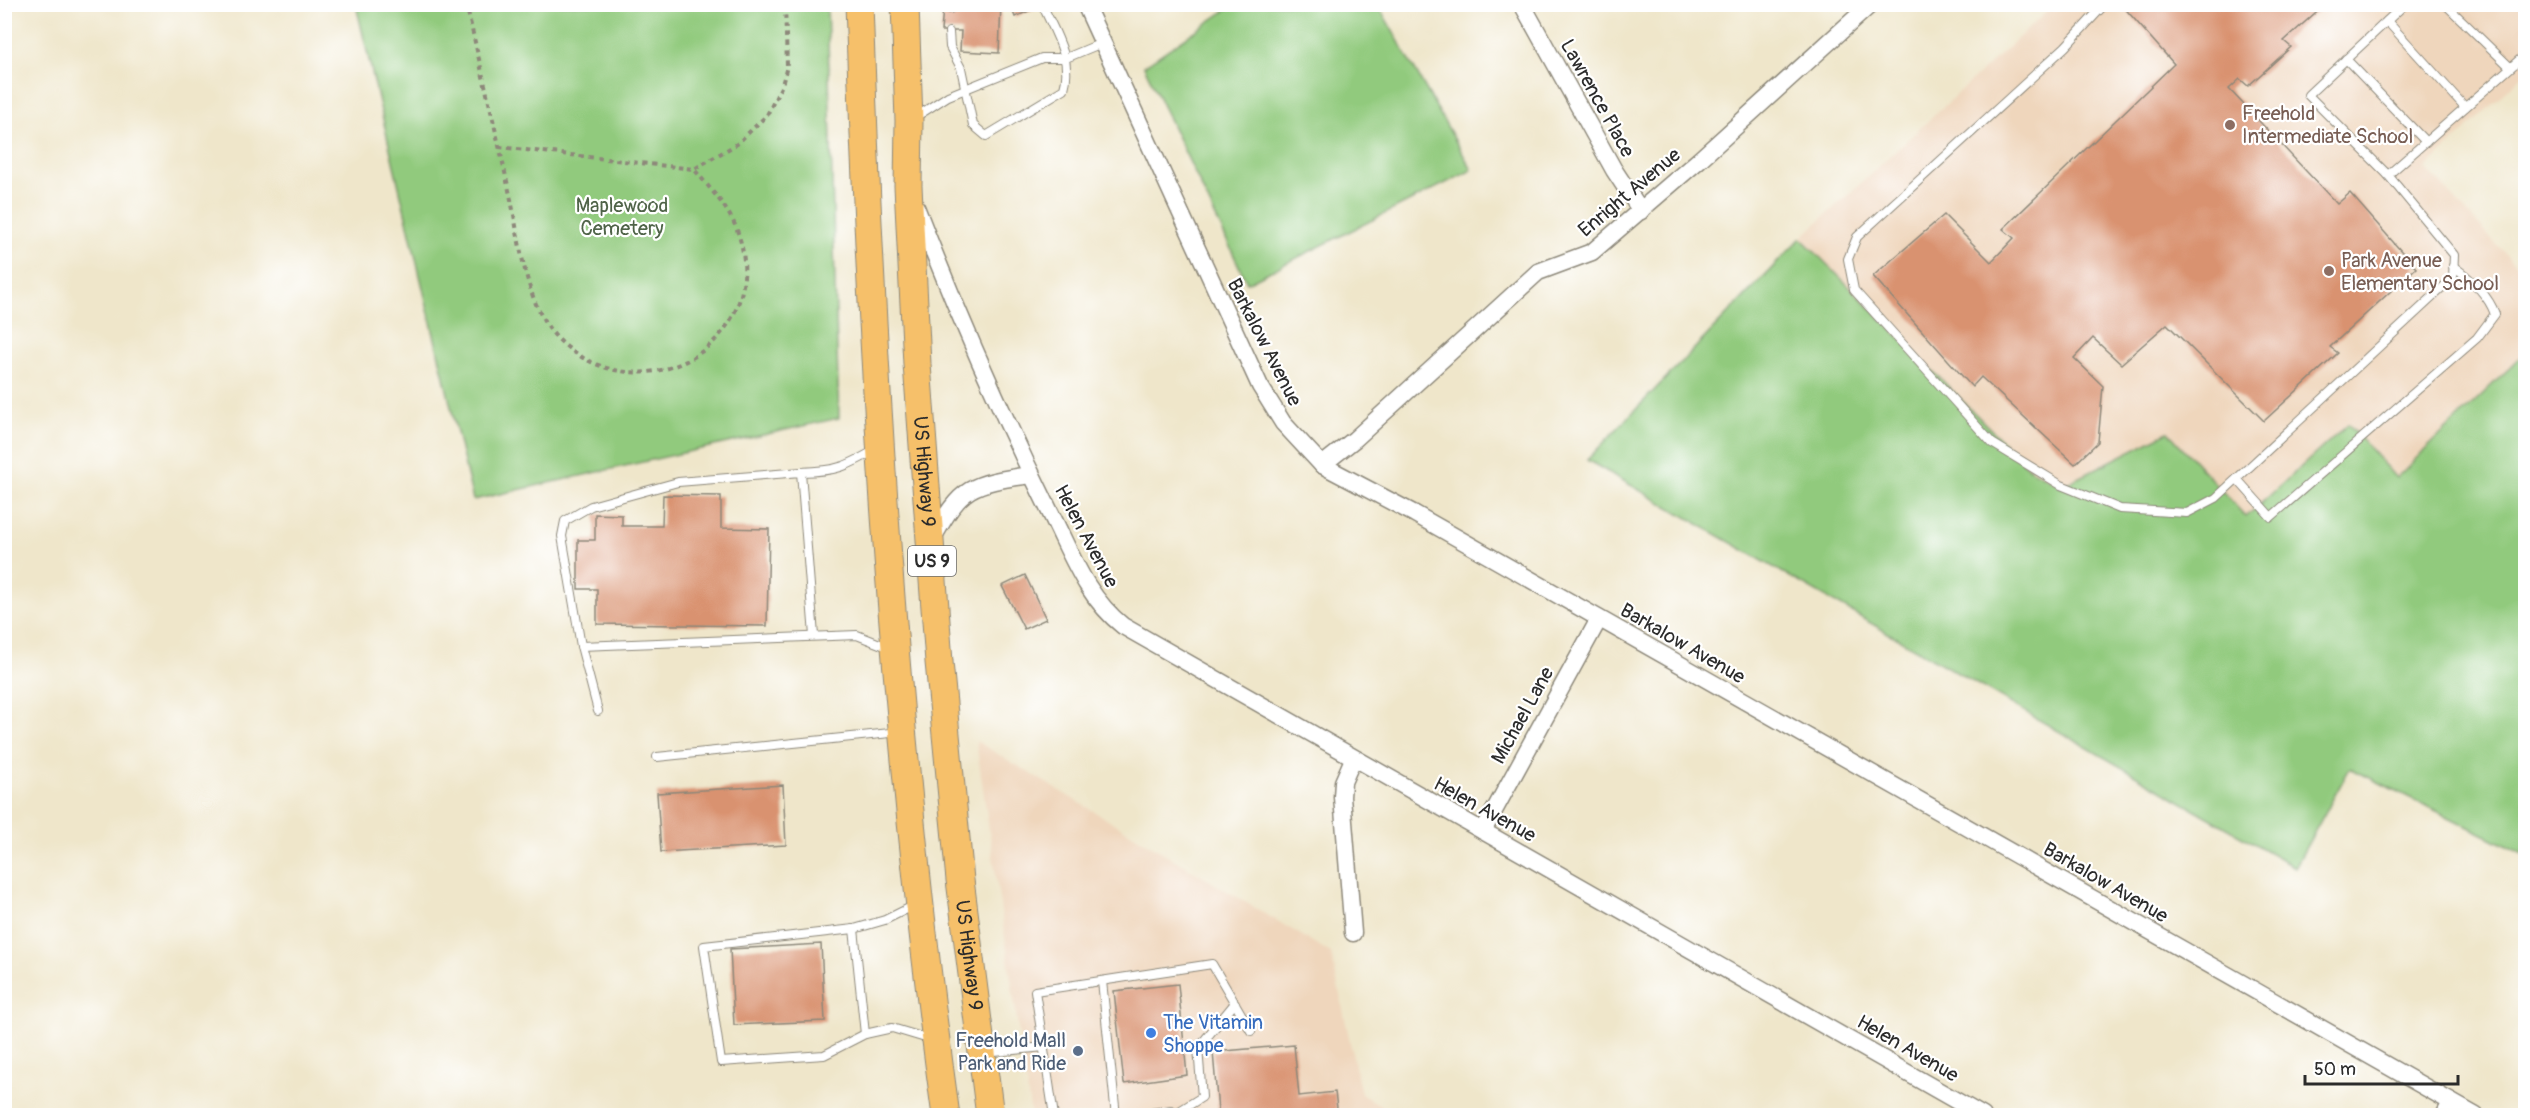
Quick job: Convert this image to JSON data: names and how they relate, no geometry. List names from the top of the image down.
{
  "streets": {
    "highway": ["US Highway 9", "US 9"],
    "street": [
      "Lawrence Place",
      "Enright Avenue",
      "Barkalow Avenue",
      "Helen Avenue",
      "Michael Lane"
    ]
  },
  "crossings": [
    ["Lawrence Place", "Enright Avenue"],
    ["Enright Avenue", "Barkalow Avenue"],
    ["Barkalow Avenue", "Michael Lane"],
    ["US Highway 9", "Helen Avenue"],
    ["Helen Avenue", "Michael Lane"]
  ],
  "parks": ["Maplewood Cemetery"],
  "places": [
    "Freehold Intermediate School",
    "Park Avenue Elementary School",
    "The Vitamin Shoppe",
    "Freehold Mall Park and Ride"
  ],
  "scale_bar": "50 m"
}
